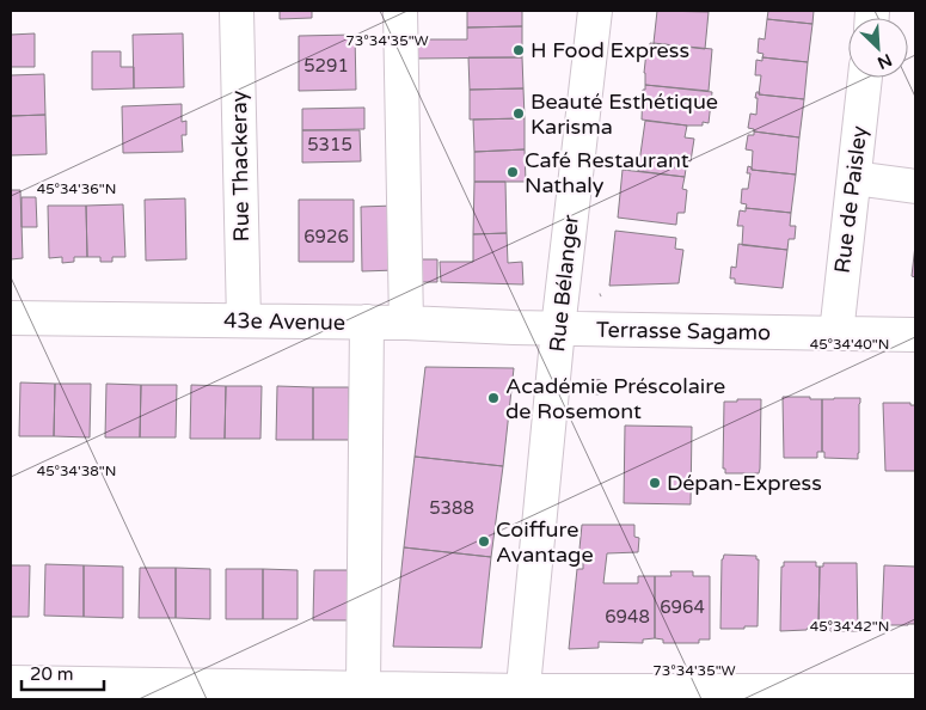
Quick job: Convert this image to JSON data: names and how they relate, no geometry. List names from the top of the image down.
{
  "streets": {
    "street": [
      "Rue Thackeray",
      "Rue de Paisley",
      "Rue Bélanger",
      "43e Avenue",
      "Terrasse Sagamo"
    ]
  },
  "crossings": [
    ["Rue Thackeray", "43e Avenue"],
    ["Rue de Paisley", "Terrasse Sagamo"],
    ["Rue Bélanger", "43e Avenue"],
    ["Rue Bélanger", "Terrasse Sagamo"],
    ["43e Avenue", "Terrasse Sagamo"]
  ],
  "places": [
    "H Food Express",
    "Beauté Esthétique Karisma",
    "Café Restaurant Nathaly",
    "Académie Préscolaire de Rosemont",
    "Dépan-Express",
    "Coiffure Avantage"
  ],
  "house_numbers": [
    "5291",
    "5315",
    "6926",
    "5388",
    "6964",
    "6948"
  ],
  "scale_bar": "20 m",
  "north": "bottom right",
  "coordinates": [
    "73°34'35\"W",
    "45°34'36\"N",
    "45°34'40\"N",
    "45°34'38\"N",
    "45°34'42\"N"
  ]
}
